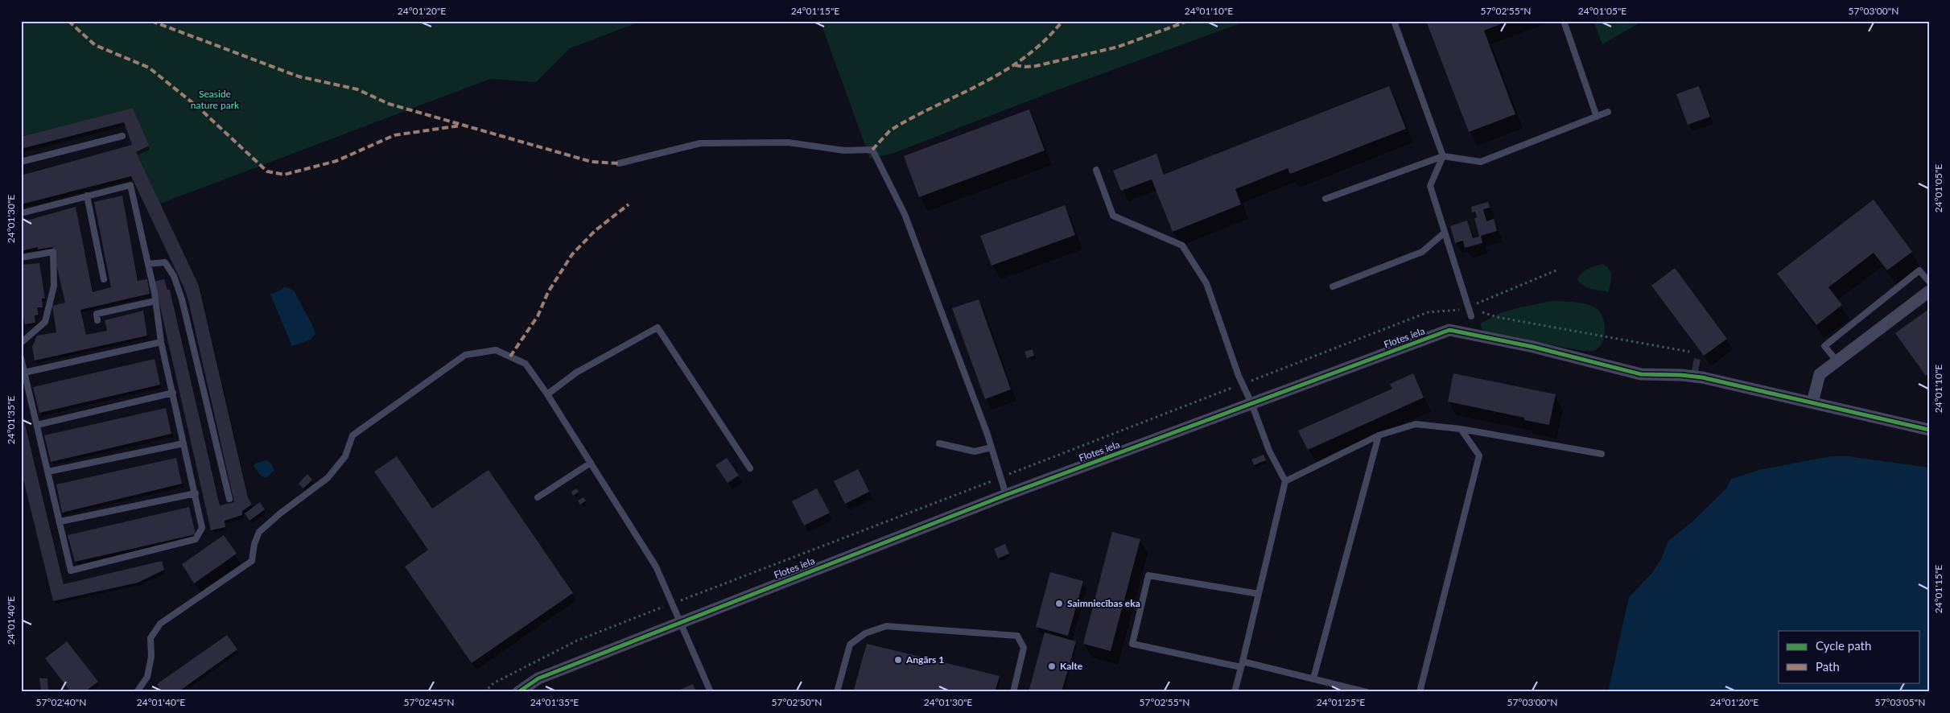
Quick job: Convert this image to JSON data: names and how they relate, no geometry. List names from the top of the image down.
{
  "streets": {
    "street": ["Flotes iela"]
  },
  "parks": ["Seaside nature park"],
  "places": ["Saimniecības eka", "Angārs 1", "Kalte"],
  "legend": ["Cycle path", "Path"],
  "coordinates": [
    "24°01'20\"E",
    "24°01'15\"E",
    "24°01'10\"E",
    "57°02'55\"N",
    "24°01'05\"E",
    "57°03'00\"N",
    "24°01'30\"E",
    "24°01'35\"E",
    "24°01'40\"E",
    "57°02'40\"N",
    "57°02'45\"N",
    "57°02'50\"N",
    "24°01'25\"E",
    "57°03'05\"N"
  ]
}
